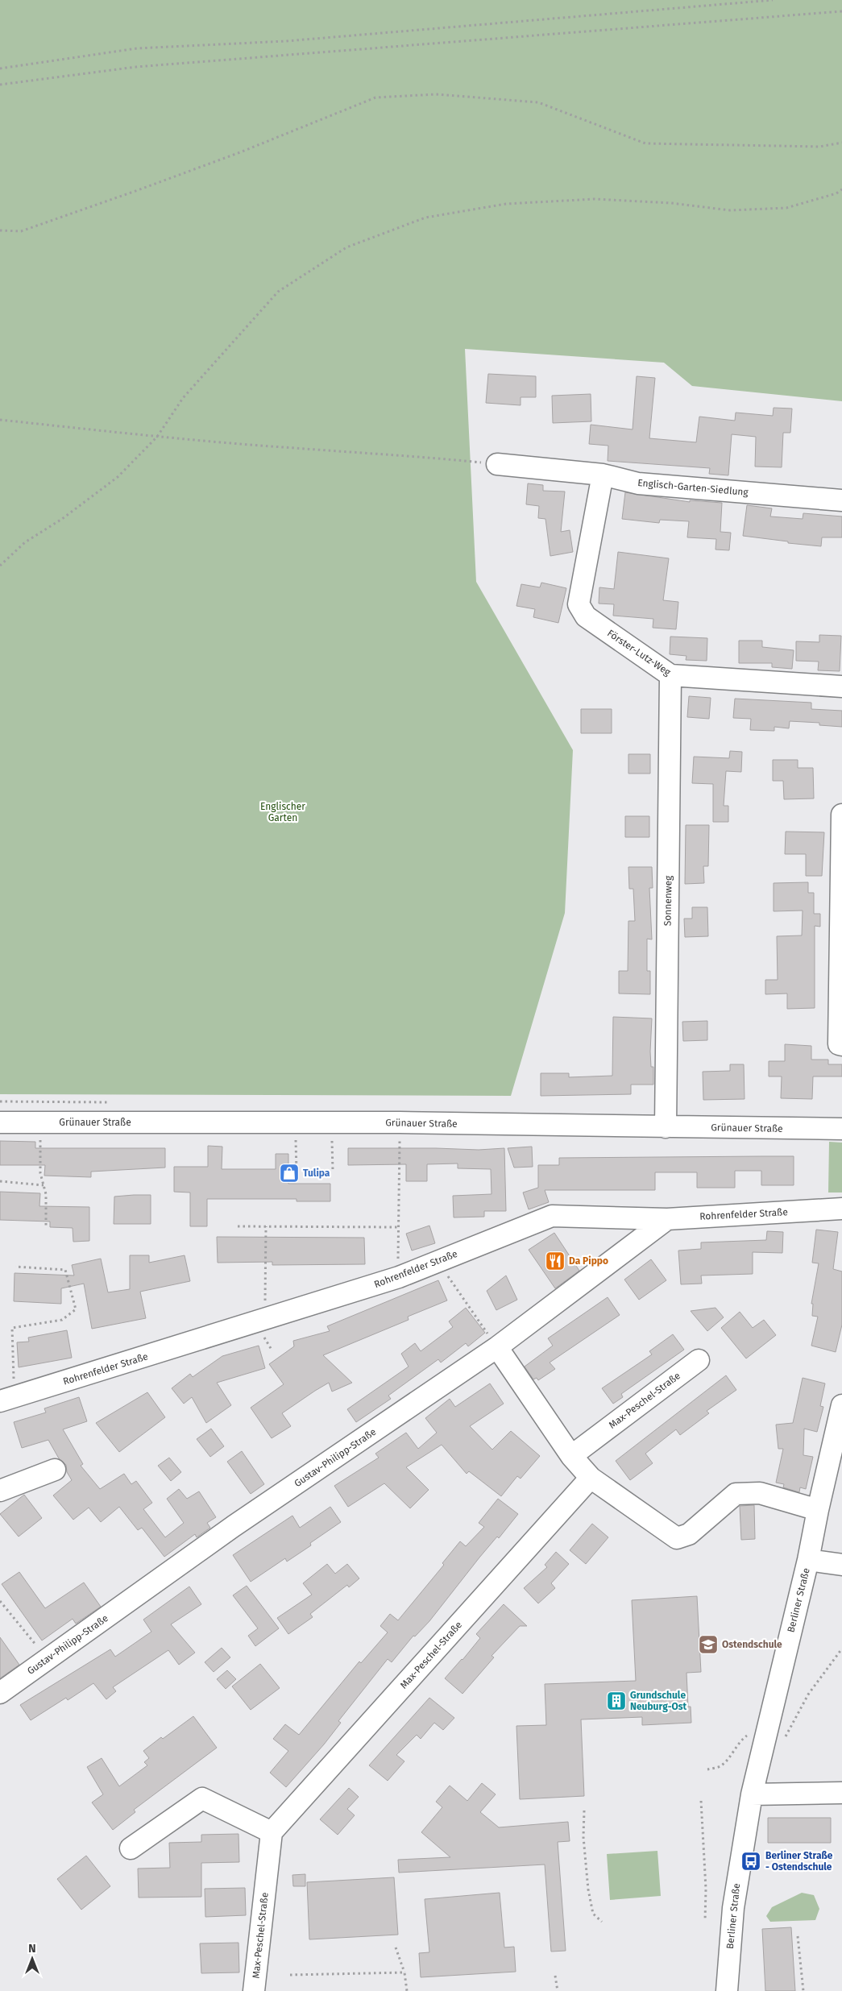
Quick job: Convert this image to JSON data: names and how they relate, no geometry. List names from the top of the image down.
{
  "streets": {
    "street": [
      "Englisch-Garten-Siedlung",
      "Förster-Lutz-Weg",
      "Sonnenweg",
      "Grünauer Straße",
      "Rohrenfelder Straße",
      "Max-Peschel-Straße",
      "Gustav-Philipp-Straße",
      "Berliner Straße"
    ]
  },
  "crossings": [
    ["Englisch-Garten-Siedlung", "Förster-Lutz-Weg"],
    ["Förster-Lutz-Weg", "Sonnenweg"],
    ["Sonnenweg", "Grünauer Straße"],
    ["Rohrenfelder Straße", "Gustav-Philipp-Straße"]
  ],
  "parks": ["Englischer Garten"],
  "places": {
    "shop": ["Tulipa"],
    "restaurant": ["Da Pippo"],
    "school or university": ["Ostendschule"],
    "building": ["Grundschule Neuburg-Ost"],
    "bus stop": ["Berliner Straße - Ostendschule"]
  },
  "north": "top"
}
